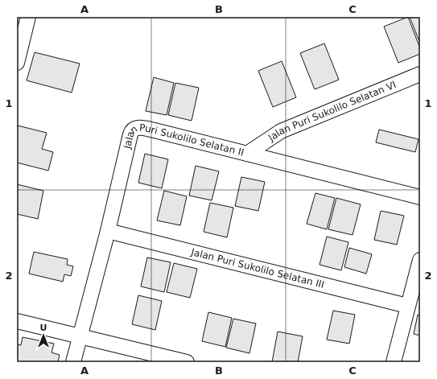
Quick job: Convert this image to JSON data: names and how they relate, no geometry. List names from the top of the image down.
{
  "streets": {
    "street": ["Jalan Puri Sukolilo Selatan VI", "Jalan Puri Sukolilo Selatan II", "Jalan Puri Sukolilo Selatan III"]
  },
  "crossings": [
    ["Jalan Puri Sukolilo Selatan VI", "Jalan Puri Sukolilo Selatan II"],
    ["Jalan Puri Sukolilo Selatan II", "Jalan Puri Sukolilo Selatan III"]
  ],
  "north": "top",
  "grid": {
    "columns": ["A", "B", "C"],
    "rows": ["1", "2"]
  }
}
